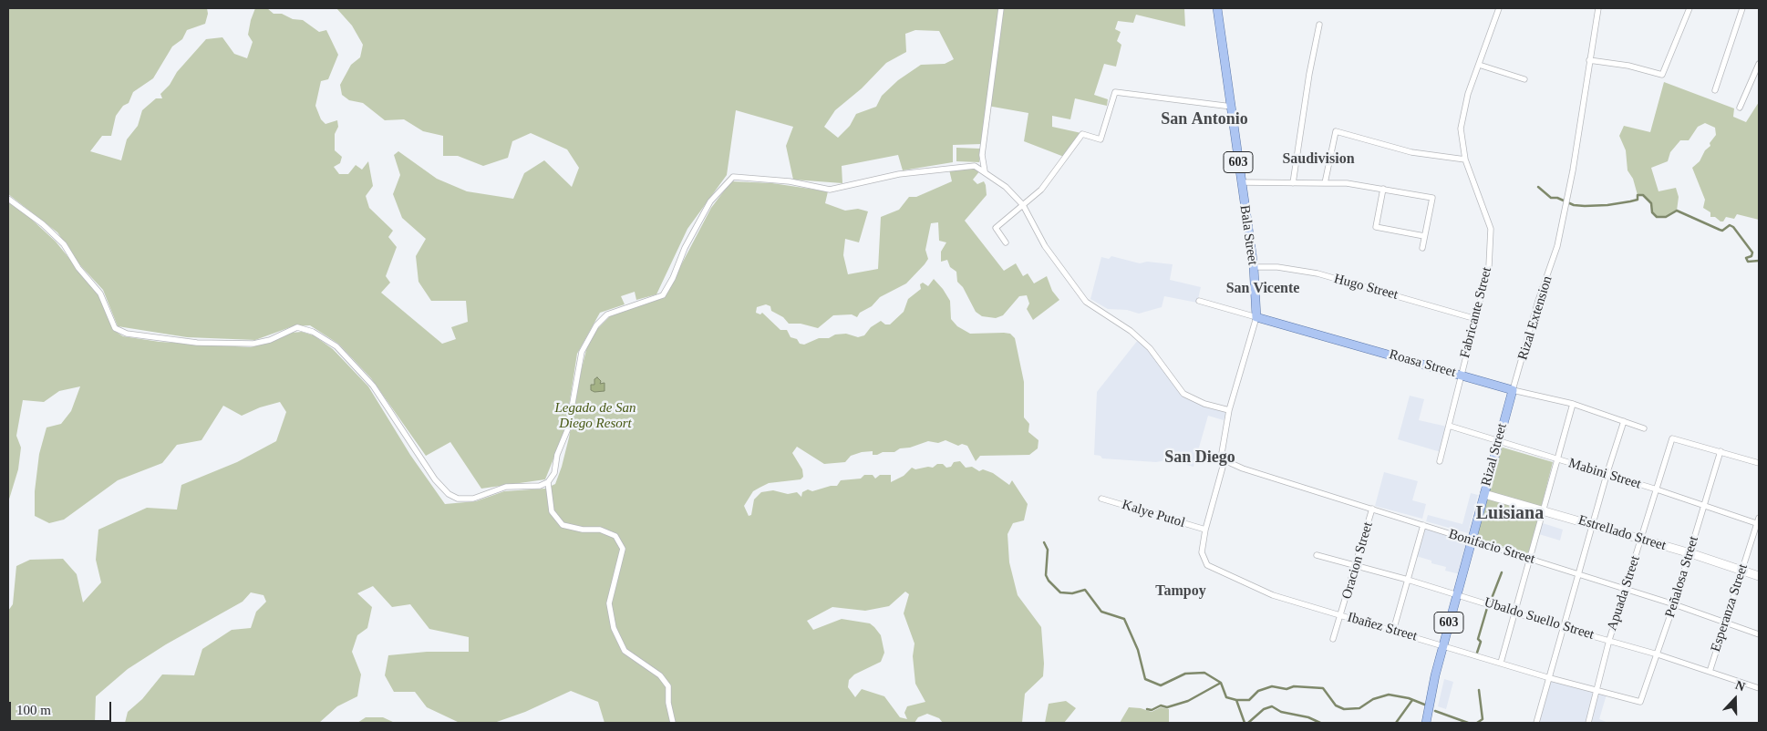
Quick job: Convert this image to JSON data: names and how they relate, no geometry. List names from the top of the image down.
{
  "streets": {
    "main road": [
      "603",
      "Bala Street",
      "Roasa Street",
      "Rizal Street"
    ],
    "street": [
      "Hugo Street",
      "Fabricante Street",
      "Rizal Extension",
      "Mabini Street",
      "Kalye Putol",
      "Estrellado Street",
      "Bonifacio Street",
      "Oracion Street",
      "Peñalosa Street",
      "Apuada Street",
      "Esperanza Street",
      "Ubaldo Suello Street",
      "Ibañez Street"
    ]
  },
  "crossings": [
    ["Bala Street", "Hugo Street"],
    ["Bala Street", "Roasa Street"],
    ["Bala Street", "Kalye Putol"],
    ["Bala Street", "Bonifacio Street"],
    ["Bala Street", "Ibañez Street"],
    ["Hugo Street", "Fabricante Street"],
    ["Fabricante Street", "Roasa Street"],
    ["Fabricante Street", "Mabini Street"],
    ["Rizal Extension", "Roasa Street"],
    ["Rizal Extension", "Rizal Street"],
    ["Roasa Street", "Rizal Street"],
    ["Rizal Street", "Mabini Street"],
    ["Rizal Street", "Estrellado Street"],
    ["Rizal Street", "Bonifacio Street"],
    ["Rizal Street", "Ubaldo Suello Street"],
    ["Rizal Street", "Ibañez Street"],
    ["Mabini Street", "Peñalosa Street"],
    ["Mabini Street", "Apuada Street"],
    ["Mabini Street", "Esperanza Street"],
    ["Estrellado Street", "Peñalosa Street"],
    ["Estrellado Street", "Apuada Street"],
    ["Estrellado Street", "Esperanza Street"],
    ["Bonifacio Street", "Oracion Street"],
    ["Bonifacio Street", "Peñalosa Street"],
    ["Bonifacio Street", "Apuada Street"],
    ["Bonifacio Street", "Esperanza Street"],
    ["Oracion Street", "Ubaldo Suello Street"],
    ["Oracion Street", "Ibañez Street"],
    ["Peñalosa Street", "Apuada Street"],
    ["Peñalosa Street", "Ubaldo Suello Street"],
    ["Peñalosa Street", "Ibañez Street"],
    ["Apuada Street", "Ubaldo Suello Street"],
    ["Apuada Street", "Ibañez Street"],
    ["Esperanza Street", "Ubaldo Suello Street"]
  ],
  "districts": [
    "San Antonio",
    "Saudivision",
    "San Vicente",
    "San Diego",
    "Luisiana",
    "Tampoy"
  ],
  "parks": ["Legado de San Diego Resort"],
  "scale_bar": "100 m",
  "north": "top"
}
